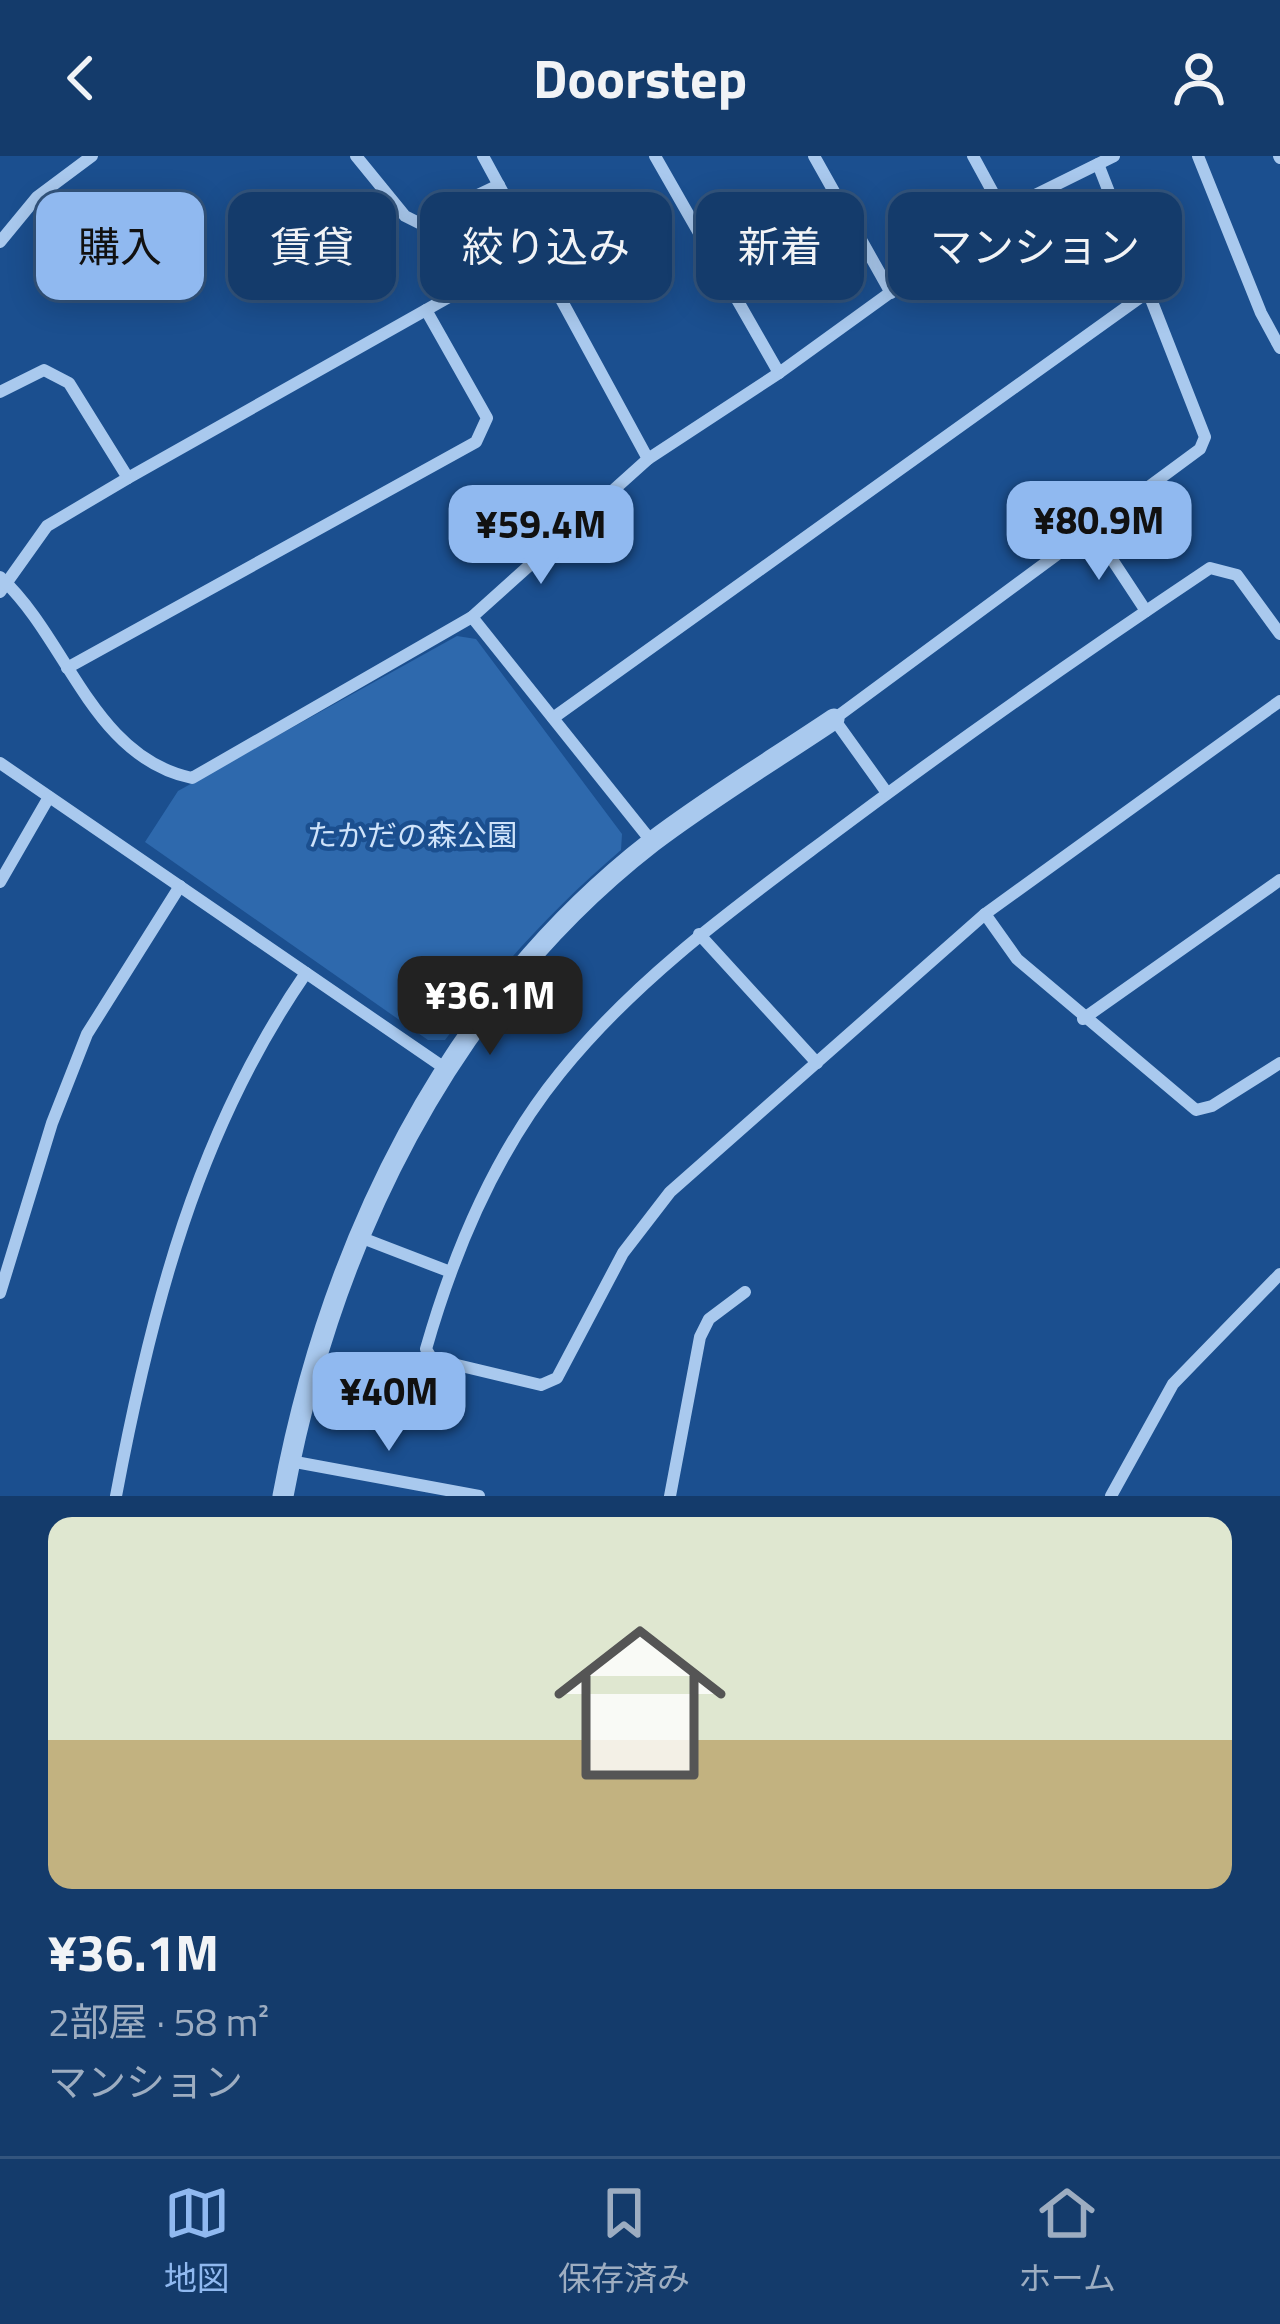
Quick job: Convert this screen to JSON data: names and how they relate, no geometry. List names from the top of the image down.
{
  "parks": ["たかだの森公園"],
  "page": {
    "header": "Doorstep",
    "chip": [
      "購入",
      "賃貸",
      "絞り込み",
      "新着",
      "マンション"
    ],
    "price": [
      "¥80.9M",
      "¥59.4M",
      "¥36.1M",
      "¥40M"
    ],
    "list": [
      {
        "name": "¥36.1M",
        "note": "2部屋 · 58 m² · マンション"
      }
    ],
    "tabs": ["地図", "保存済み", "ホーム"]
  }
}
